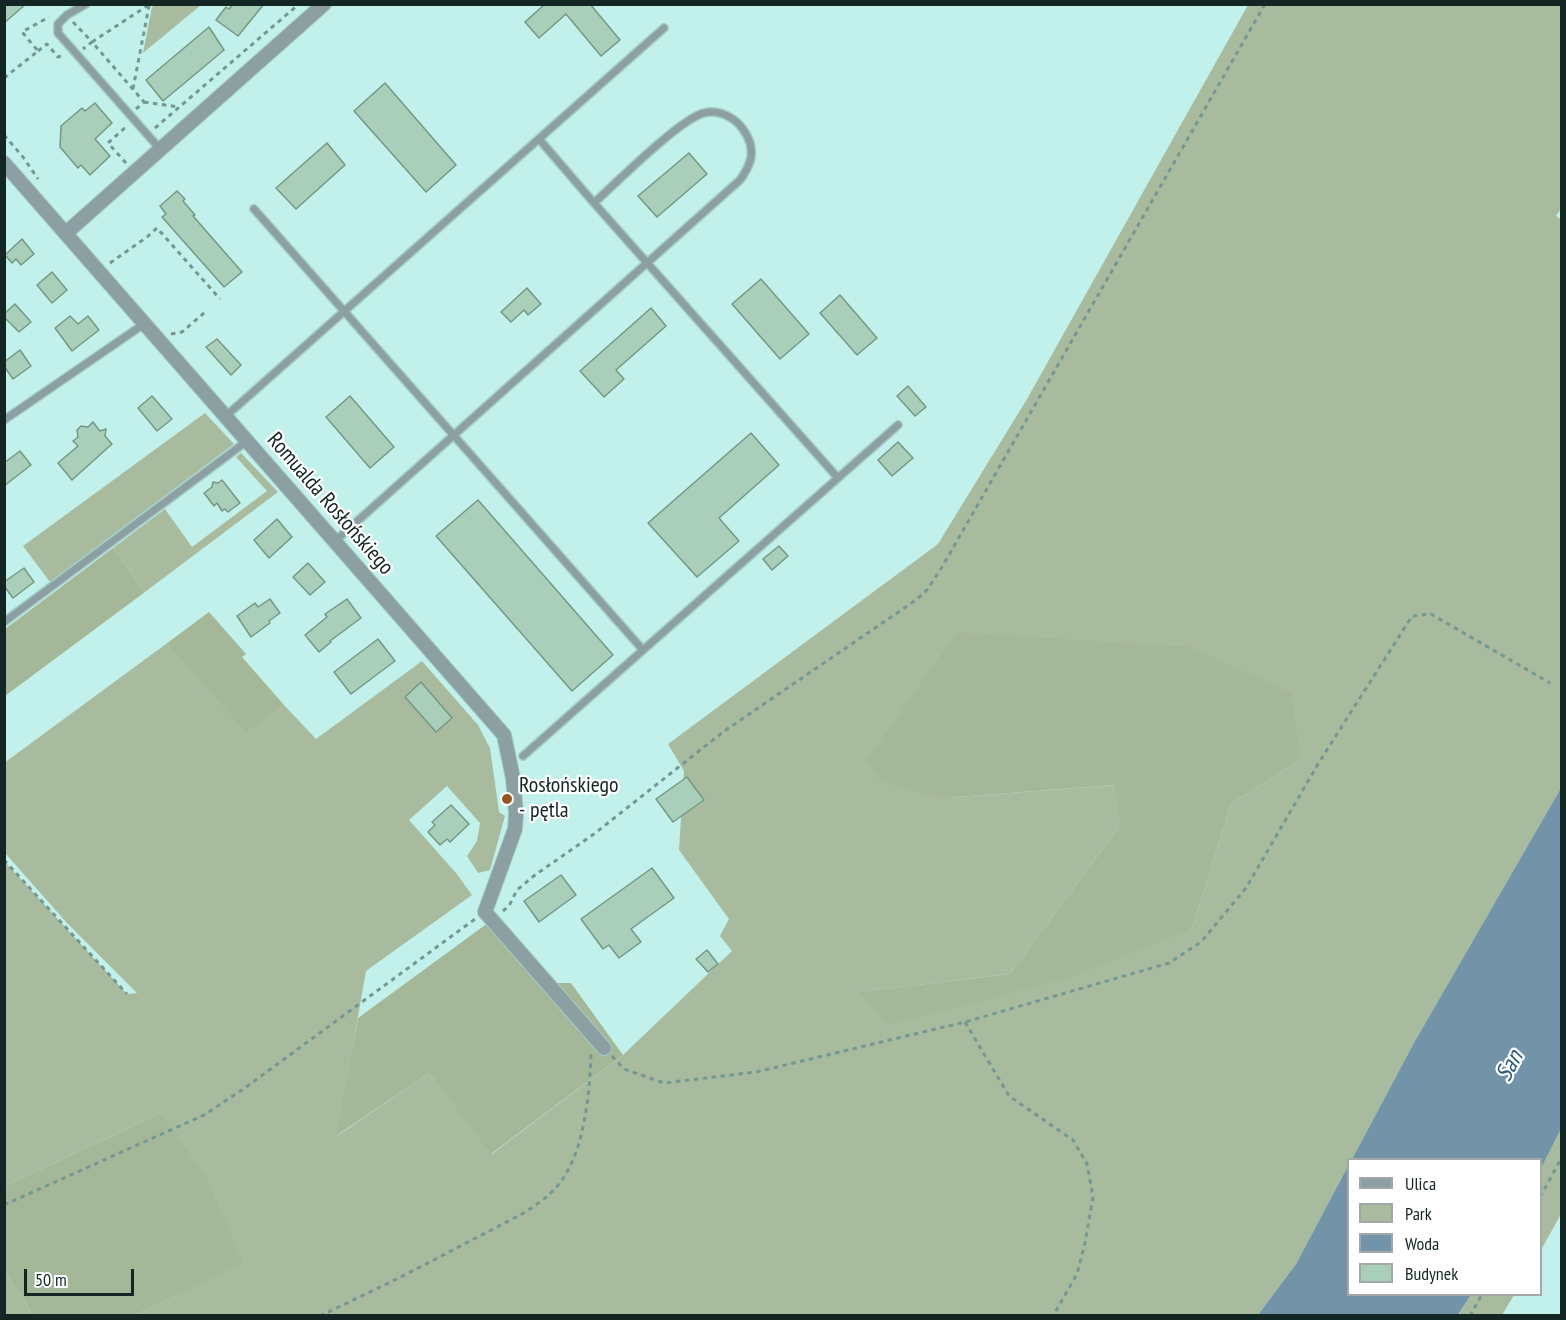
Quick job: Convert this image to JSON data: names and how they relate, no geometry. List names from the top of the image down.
{
  "streets": {
    "street": ["Romualda Rosłońskiego"]
  },
  "water": ["San"],
  "places": ["Rosłońskiego - pętla"],
  "legend": [
    "Ulica",
    "Park",
    "Woda",
    "Budynek"
  ],
  "scale_bar": "50 m"
}
